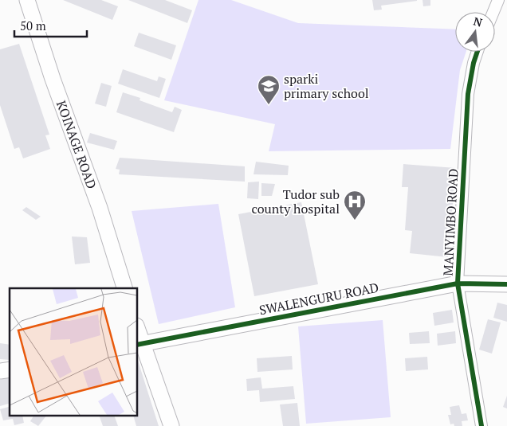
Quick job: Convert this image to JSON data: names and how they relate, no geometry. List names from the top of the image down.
{
  "streets": {
    "street": ["KOINAGE ROAD", "MANYIMBO ROAD", "SWALENGURU ROAD"]
  },
  "crossings": [
    ["MANYIMBO ROAD", "SWALENGURU ROAD"]
  ],
  "places": {
    "school or university": ["sparki primary school"],
    "hospital": ["Tudor sub county hospital"]
  },
  "scale_bar": "50 m",
  "north": "top"
}
